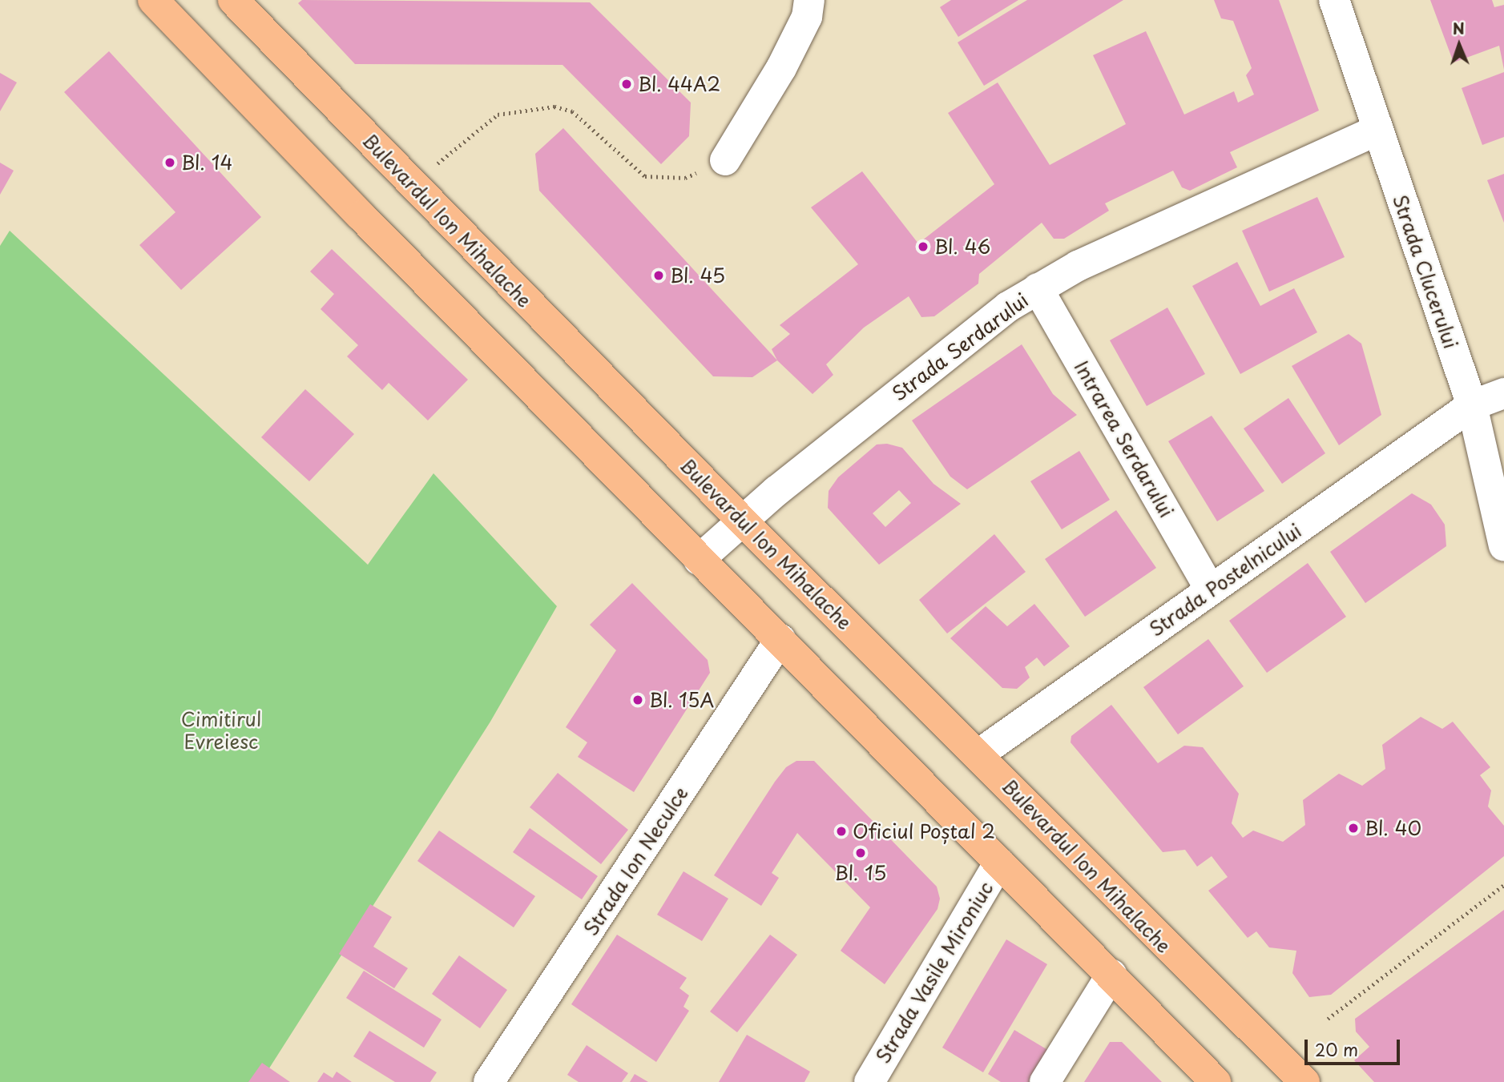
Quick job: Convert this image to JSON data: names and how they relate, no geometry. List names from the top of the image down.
{
  "streets": {
    "main road": ["Bulevardul Ion Mihalache"],
    "street": [
      "Strada Clucerului",
      "Strada Serdarului",
      "Intrarea Serdarului",
      "Strada Postelnicului",
      "Strada Ion Neculce",
      "Strada Vasile Mironiuc"
    ]
  },
  "crossings": [
    ["Bulevardul Ion Mihalache", "Strada Serdarului"],
    ["Bulevardul Ion Mihalache", "Strada Postelnicului"],
    ["Strada Clucerului", "Strada Serdarului"],
    ["Strada Clucerului", "Strada Postelnicului"],
    ["Strada Serdarului", "Intrarea Serdarului"],
    ["Intrarea Serdarului", "Strada Postelnicului"]
  ],
  "parks": ["Cimitirul Evreiesc"],
  "places": [
    "Bl. 44A2",
    "Bl. 14",
    "Bl. 46",
    "Bl. 45",
    "Bl. 15A",
    "Bl. 40",
    "Oficiul Poștal 2",
    "Bl. 15"
  ],
  "scale_bar": "20 m",
  "north": "top"
}
